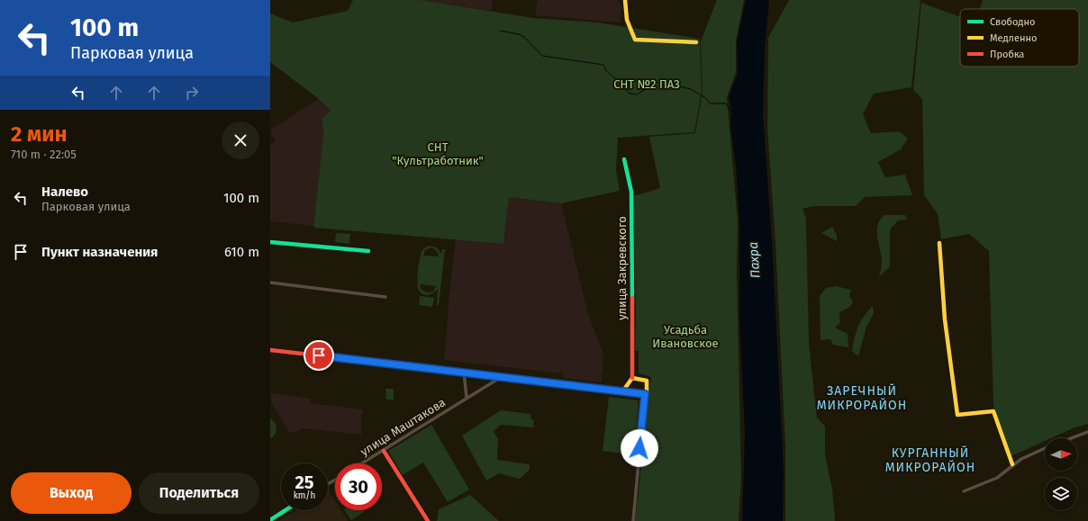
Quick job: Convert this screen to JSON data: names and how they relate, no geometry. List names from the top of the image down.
{
  "streets": {
    "street": ["улица Закревского", "улица Маштакова"]
  },
  "districts": ["ЗАРЕЧНЫЙ МИКРОРАЙОН", "КУРГАННЫЙ МИКРОРАЙОН"],
  "water": ["Пахра"],
  "parks": ["СНТ №2 ПАЗ", "СНТ \"Культработник\"", "Усадьба Ивановское"],
  "legend": ["Свободно", "Медленно", "Пробка"],
  "north": "right",
  "page": {
    "turn": ["100 m", "Парковая улица"],
    "heading": ["2 мин", "710 m · 22:05"],
    "list": [
      {
        "name": "Налево",
        "note": "Парковая улица",
        "value": "100 m"
      },
      {
        "name": "Пункт назначения",
        "value": "610 m"
      }
    ],
    "speed": "25 km/h",
    "limit": "30",
    "buttons": ["Выход", "Поделиться"]
  }
}
